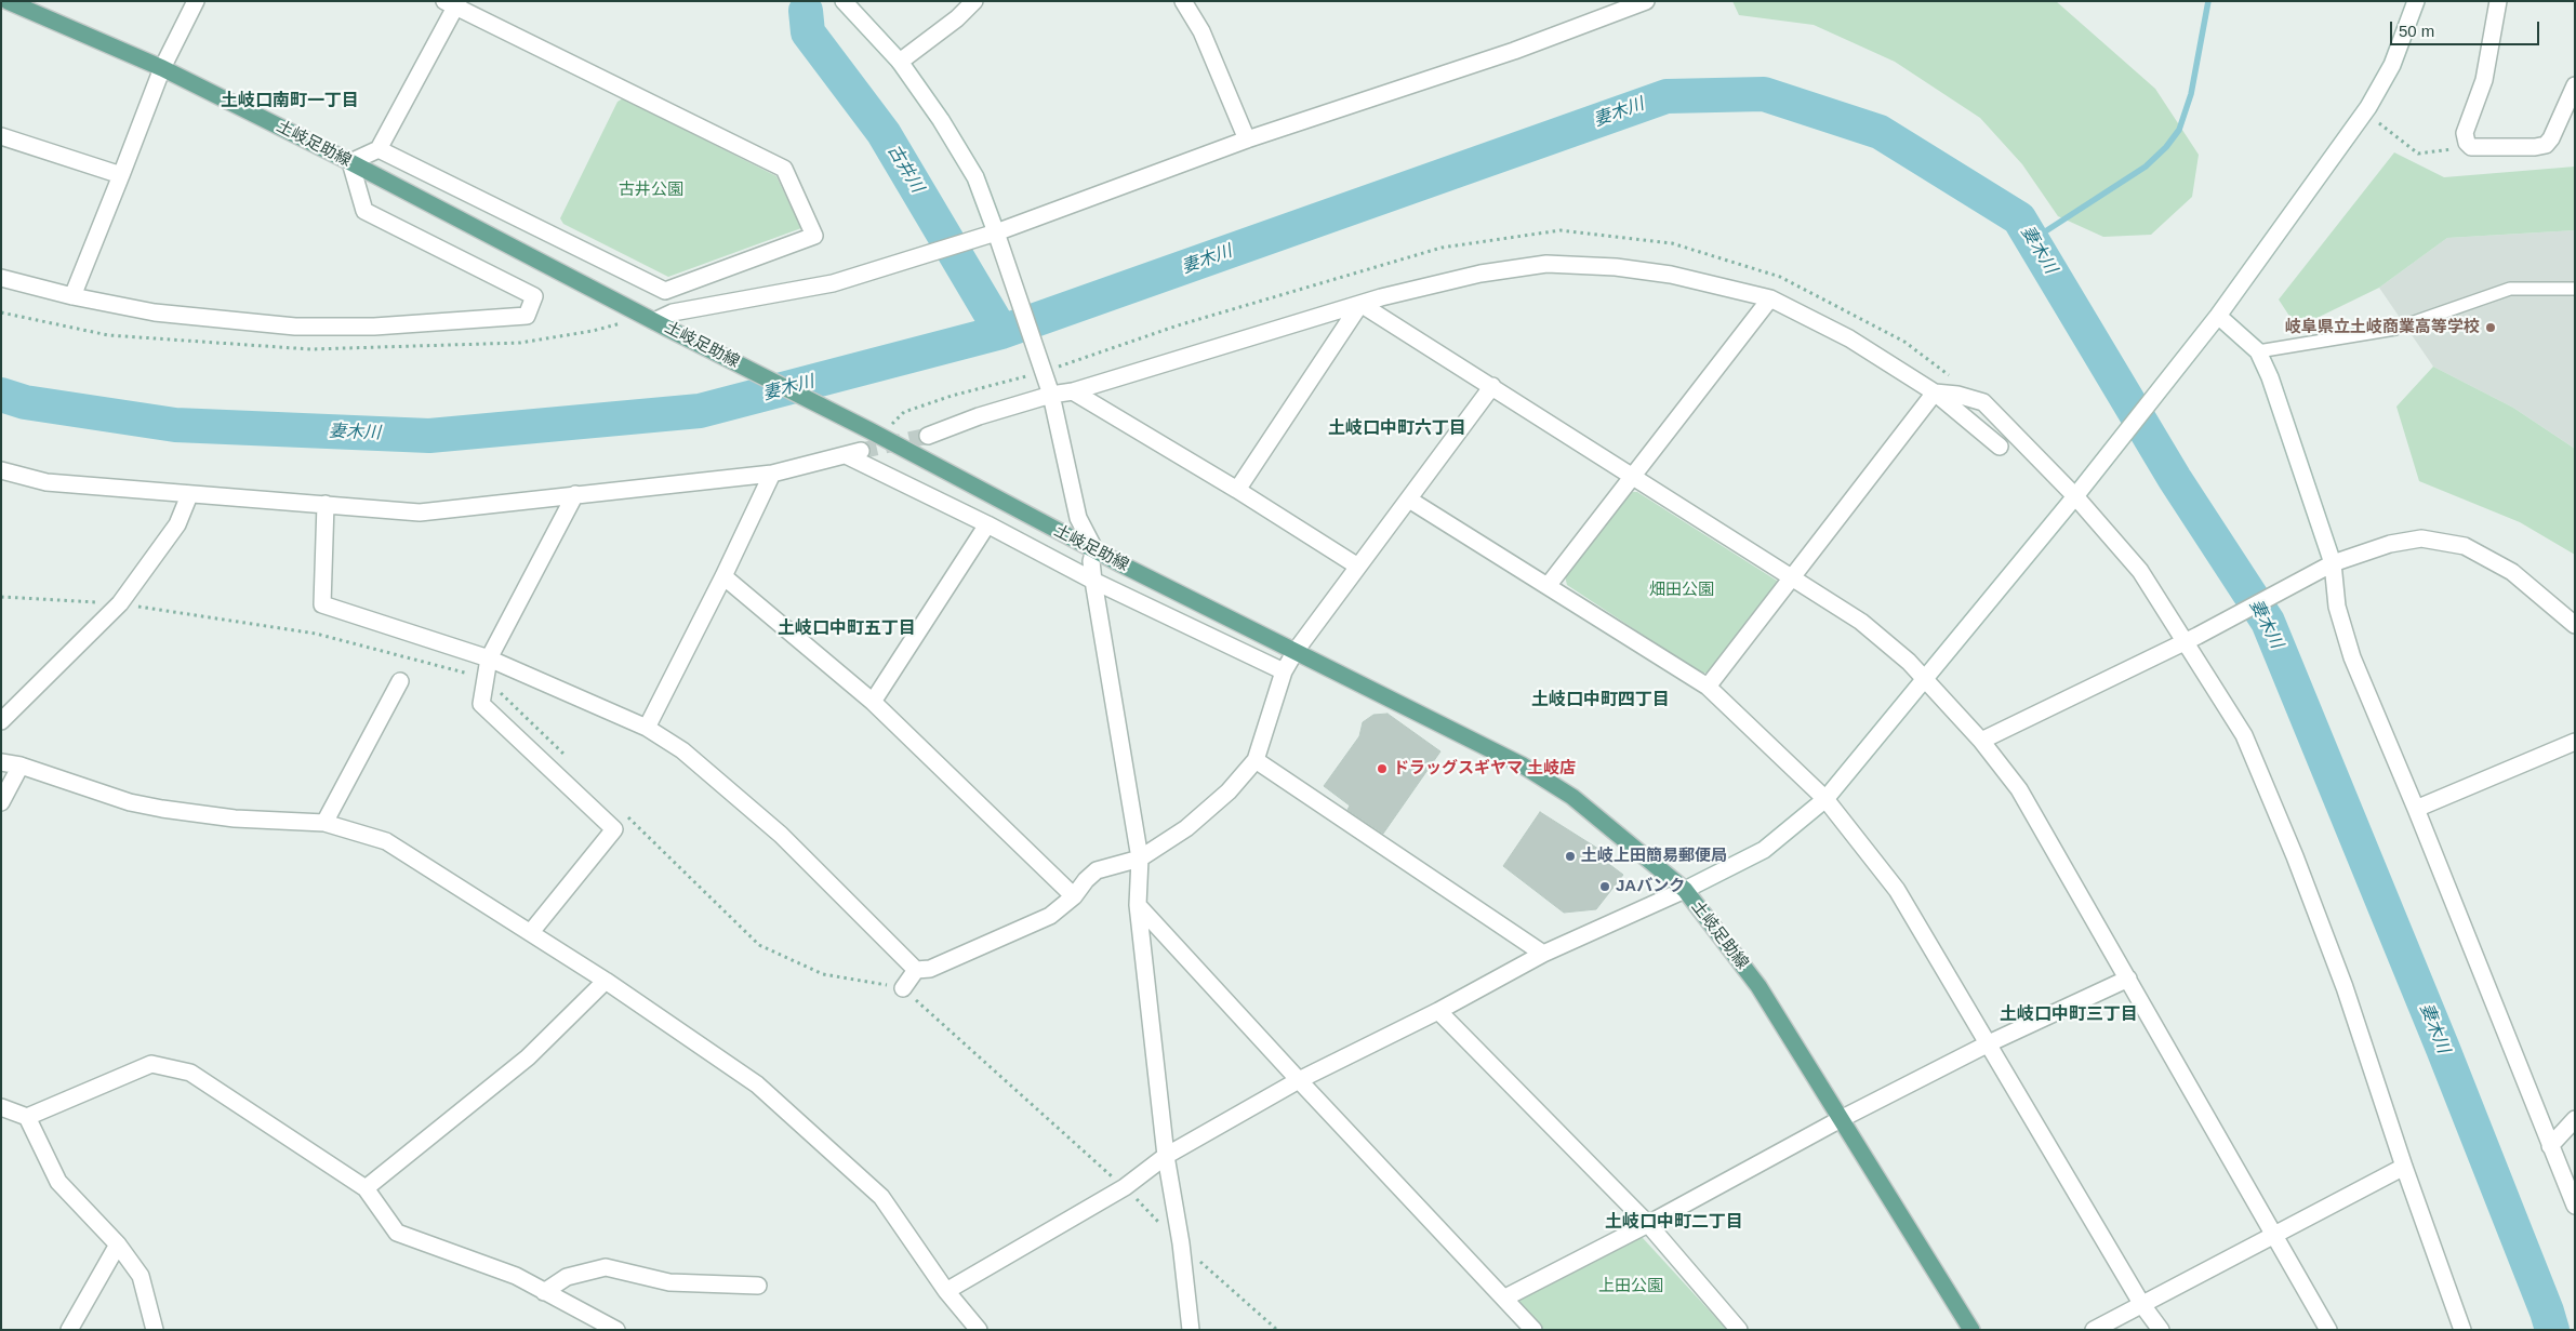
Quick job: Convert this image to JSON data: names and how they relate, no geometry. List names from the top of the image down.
{
  "streets": {
    "main road": ["土岐足助線"]
  },
  "districts": [
    "土岐口南町一丁目",
    "土岐口中町六丁目",
    "土岐口中町五丁目",
    "土岐口中町四丁目",
    "土岐口中町三丁目",
    "土岐口中町二丁目"
  ],
  "water": ["妻木川", "古井川"],
  "parks": ["古井公園", "畑田公園", "上田公園"],
  "places": [
    "岐阜県立土岐商業高等学校",
    "ドラッグスギヤマ 土岐店",
    "土岐上田簡易郵便局",
    "JAバンク"
  ],
  "scale_bar": "50 m"
}
